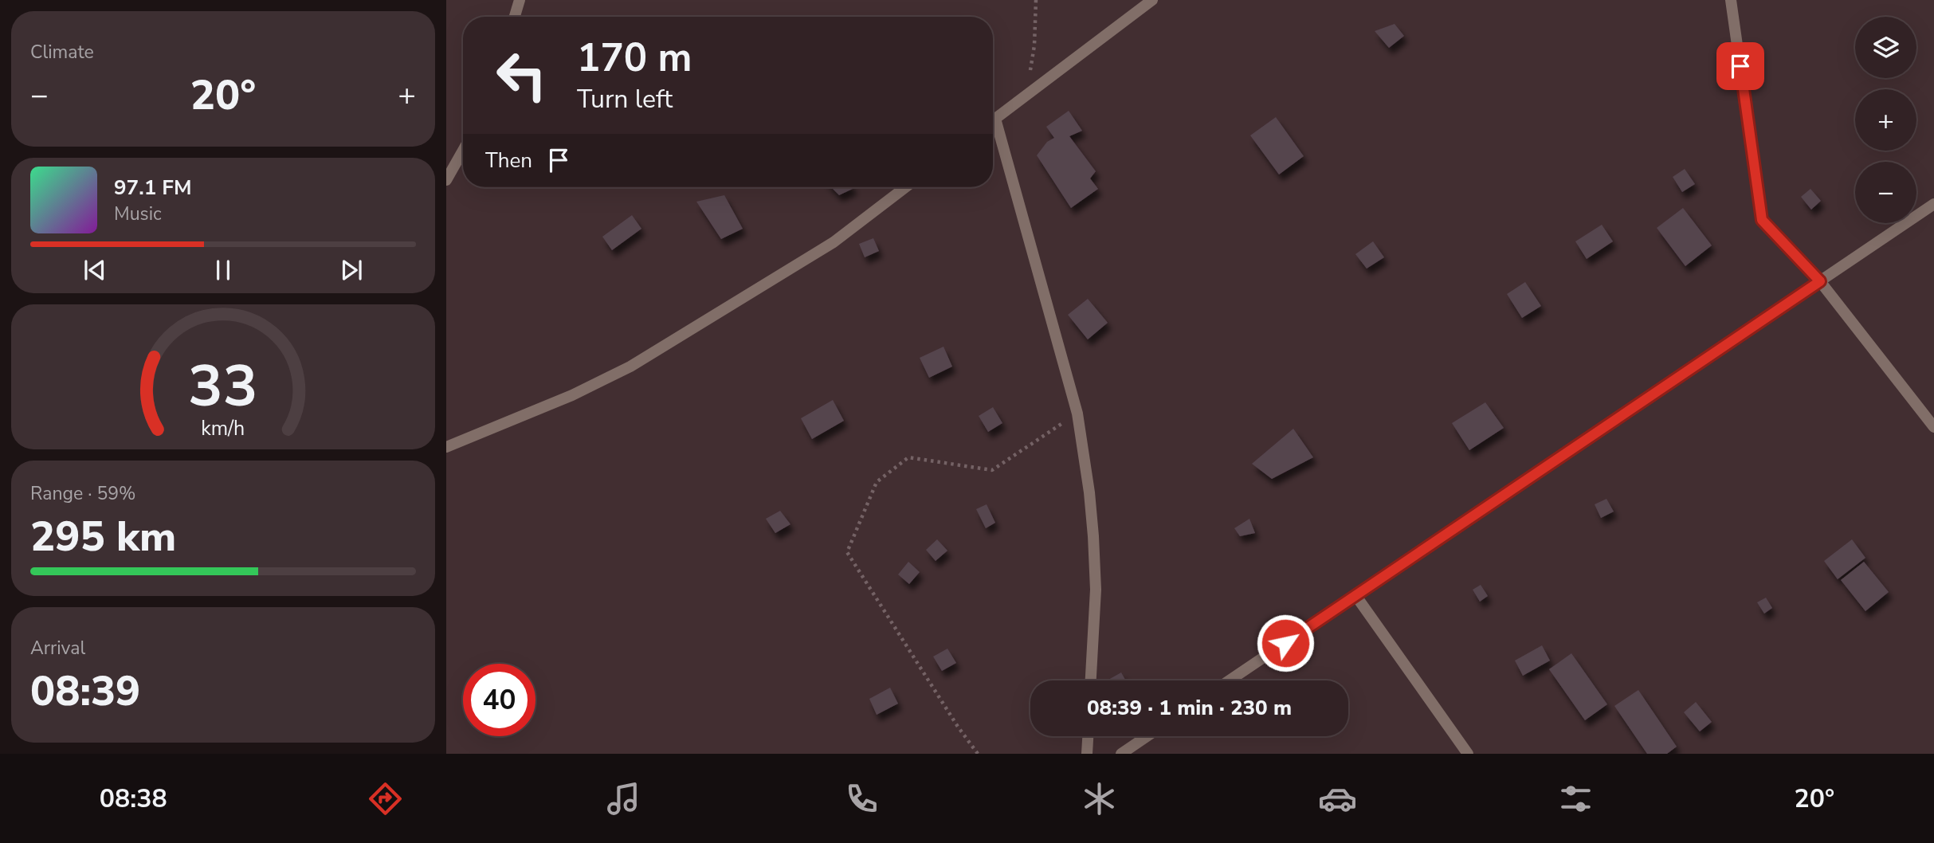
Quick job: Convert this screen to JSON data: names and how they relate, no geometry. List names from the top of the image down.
{
  "page": {
    "tile": [
      "Climate",
      ["Range · 59%", "295 km"],
      ["Arrival", "08:39"]
    ],
    "map_buttons": ["+", "−"],
    "turn": ["170 m", "Turn left"],
    "heat": ["−", "20°", "+"],
    "then": "Then",
    "song": ["97.1 FM", "Music"],
    "limit": "40",
    "trip": "08:39 · 1 min · 230 m",
    "tabs": ["08:38", "20°"],
    "gauge": ["33", "km/h"]
  }
}
